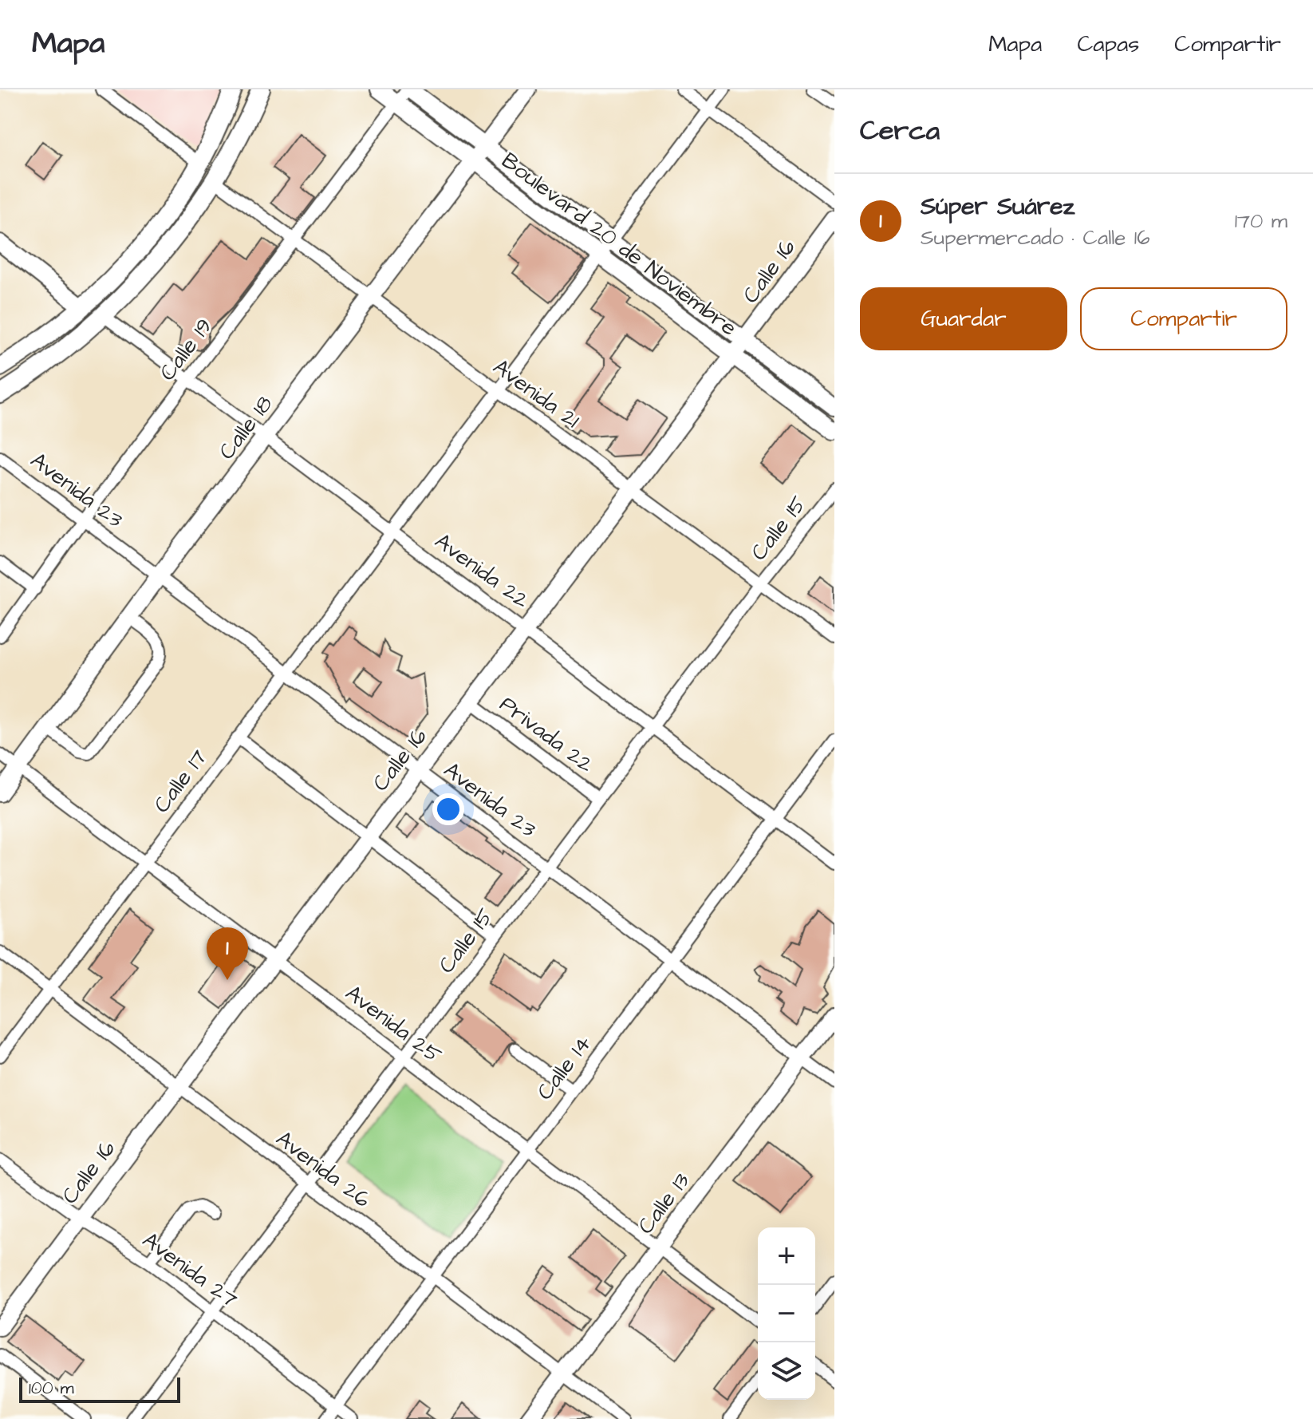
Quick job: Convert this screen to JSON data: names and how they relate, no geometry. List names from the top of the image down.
{
  "streets": {
    "street": [
      "Boulevard 20 de Noviembre",
      "Calle 16",
      "Calle 19",
      "Avenida 21",
      "Calle 18",
      "Avenida 23",
      "Calle 15",
      "Avenida 22",
      "Privada 22",
      "Calle 17",
      "Avenida 25",
      "Calle 14",
      "Avenida 26",
      "Calle 13",
      "Avenida 27"
    ]
  },
  "crossings": [
    ["Boulevard 20 de Noviembre", "Calle 16"],
    ["Boulevard 20 de Noviembre", "Calle 19"],
    ["Boulevard 20 de Noviembre", "Calle 18"],
    ["Boulevard 20 de Noviembre", "Calle 17"],
    ["Calle 16", "Avenida 21"],
    ["Calle 16", "Avenida 23"],
    ["Calle 16", "Avenida 22"],
    ["Calle 16", "Privada 22"],
    ["Calle 16", "Avenida 25"],
    ["Calle 16", "Avenida 26"],
    ["Calle 16", "Avenida 27"],
    ["Calle 19", "Avenida 21"],
    ["Calle 19", "Avenida 23"],
    ["Calle 19", "Avenida 22"],
    ["Avenida 21", "Calle 18"],
    ["Avenida 21", "Calle 15"],
    ["Avenida 21", "Calle 17"],
    ["Calle 18", "Avenida 23"],
    ["Calle 18", "Avenida 22"],
    ["Calle 18", "Avenida 25"],
    ["Avenida 23", "Calle 15"],
    ["Avenida 23", "Calle 17"],
    ["Avenida 23", "Calle 14"],
    ["Avenida 23", "Calle 13"],
    ["Calle 15", "Avenida 22"],
    ["Calle 15", "Privada 22"],
    ["Calle 15", "Avenida 25"],
    ["Calle 15", "Avenida 26"],
    ["Calle 15", "Avenida 27"],
    ["Avenida 22", "Calle 17"],
    ["Avenida 22", "Calle 14"],
    ["Calle 17", "Avenida 25"],
    ["Calle 17", "Avenida 26"],
    ["Avenida 25", "Calle 14"],
    ["Avenida 25", "Calle 13"],
    ["Calle 14", "Avenida 26"],
    ["Calle 14", "Avenida 27"],
    ["Avenida 26", "Calle 13"]
  ],
  "scale_bar": "100 m",
  "page": {
    "header": "Mapa",
    "nav": ["Mapa", "Capas", "Compartir"],
    "heading": "Cerca",
    "list": [
      {
        "mark": "1",
        "name": "Súper Suárez",
        "note": "Supermercado · Calle 16",
        "value": "170 m"
      }
    ],
    "buttons": ["Guardar", "Compartir"],
    "pins": "1",
    "map_buttons": ["+", "−"],
    "scale": "100 m"
  }
}
